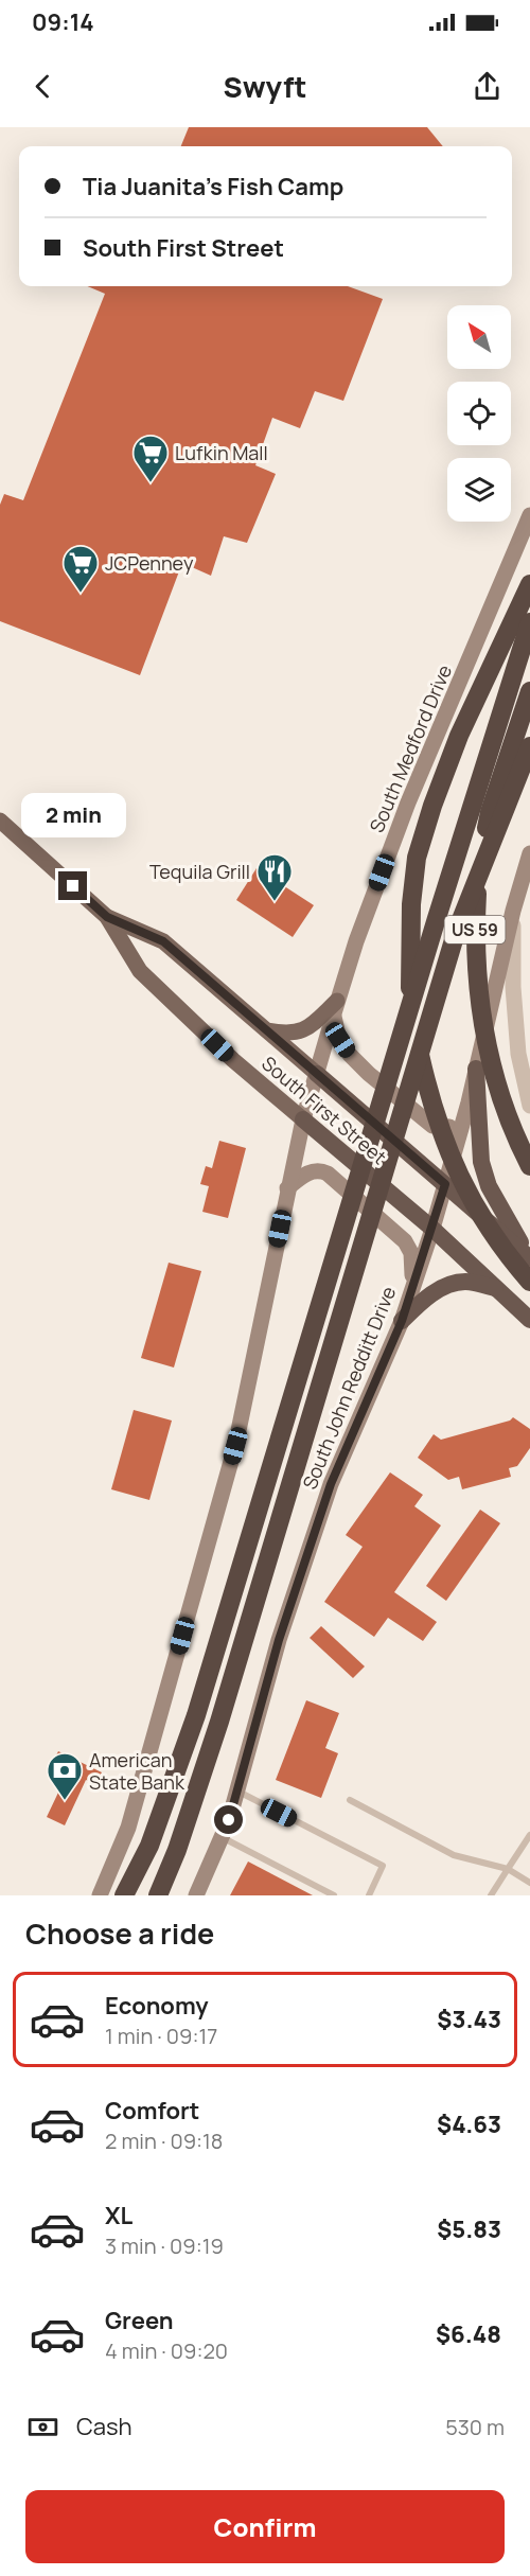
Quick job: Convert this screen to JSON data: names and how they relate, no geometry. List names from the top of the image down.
{
  "streets": {
    "highway": ["US 59", "South First Street"],
    "main road": ["South Medford Drive", "South John Redditt Drive"]
  },
  "crossings": [
    ["South Medford Drive", "South First Street"],
    ["South First Street", "South John Redditt Drive"]
  ],
  "places": {
    "supermarket": ["Lufkin Mall", "JCPenney"],
    "restaurant": ["Tequila Grill"],
    "bank": ["American State Bank"]
  },
  "north": "top left",
  "page": {
    "status": "09:14",
    "header": "Swyft",
    "banner": ["Tia Juanita's Fish Camp", "South First Street"],
    "bubble": "2 min",
    "heading": "Choose a ride",
    "list": [
      {
        "name": "Economy",
        "note": "1 min · 09:17",
        "value": "$3.43"
      },
      {
        "name": "Comfort",
        "note": "2 min · 09:18",
        "value": "$4.63"
      },
      {
        "name": "XL",
        "note": "3 min · 09:19",
        "value": "$5.83"
      },
      {
        "name": "Green",
        "note": "4 min · 09:20",
        "value": "$6.48"
      }
    ],
    "pay": ["Cash", "530 m"],
    "buttons": "Confirm"
  }
}
